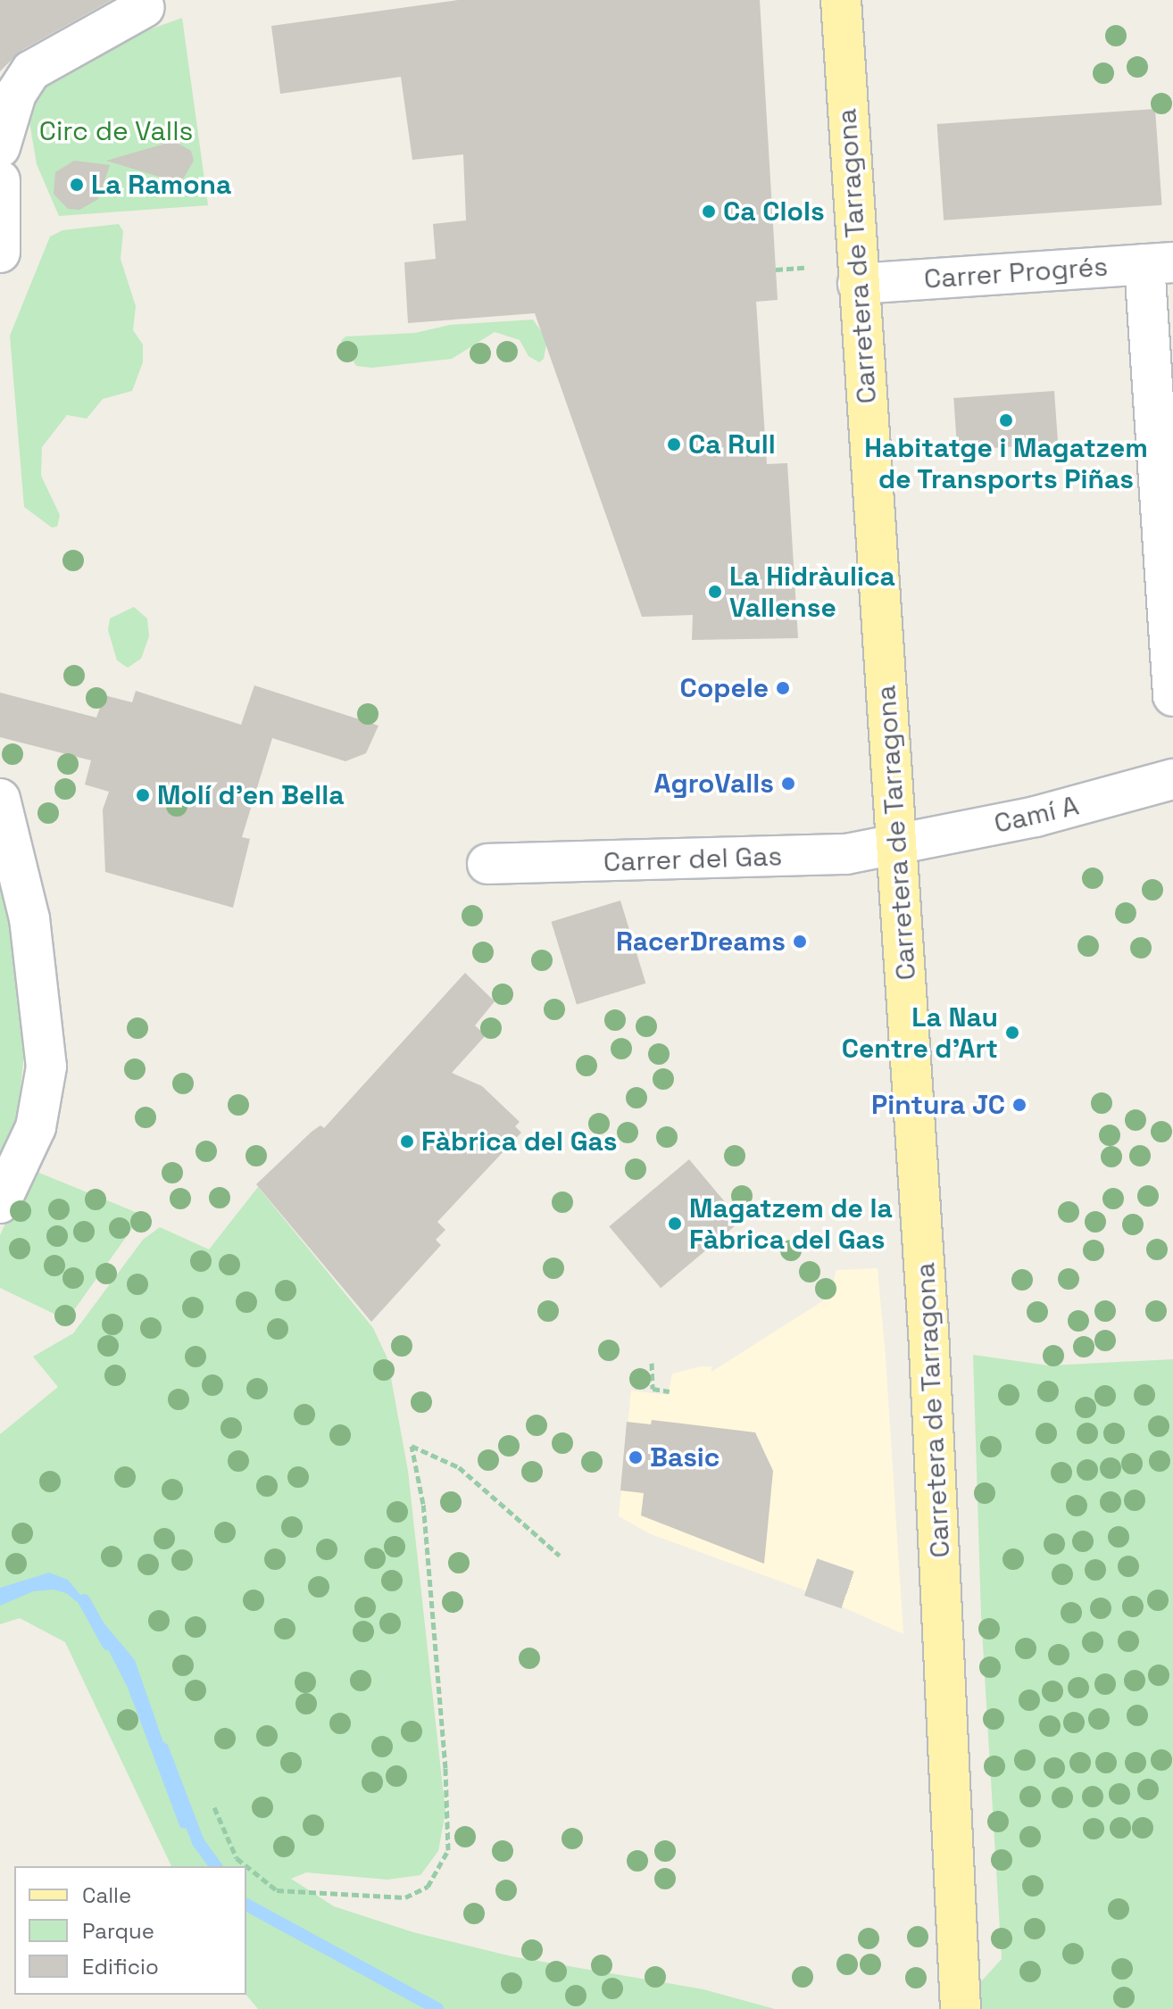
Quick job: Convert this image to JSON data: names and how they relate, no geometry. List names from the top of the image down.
{
  "streets": {
    "main road": ["Carretera de Tarragona"],
    "street": ["Carrer Progrés", "Camí A", "Carrer del Gas"]
  },
  "crossings": [
    ["Carretera de Tarragona", "Carrer Progrés"],
    ["Carretera de Tarragona", "Camí A"],
    ["Carretera de Tarragona", "Carrer del Gas"],
    ["Camí A", "Carrer del Gas"]
  ],
  "parks": ["Circ de Valls"],
  "places": [
    "La Ramona",
    "Ca Clols",
    "Habitatge i Magatzem de Transports Piñas",
    "Ca Rull",
    "La Hidràulica Vallense",
    "Copele",
    "AgroValls",
    "Molí d'en Bella",
    "RacerDreams",
    "La Nau Centre d'Art",
    "Pintura JC",
    "Fàbrica del Gas",
    "Magatzem de la Fàbrica del Gas",
    "Basic"
  ],
  "legend": ["Calle", "Parque", "Edificio"]
}
